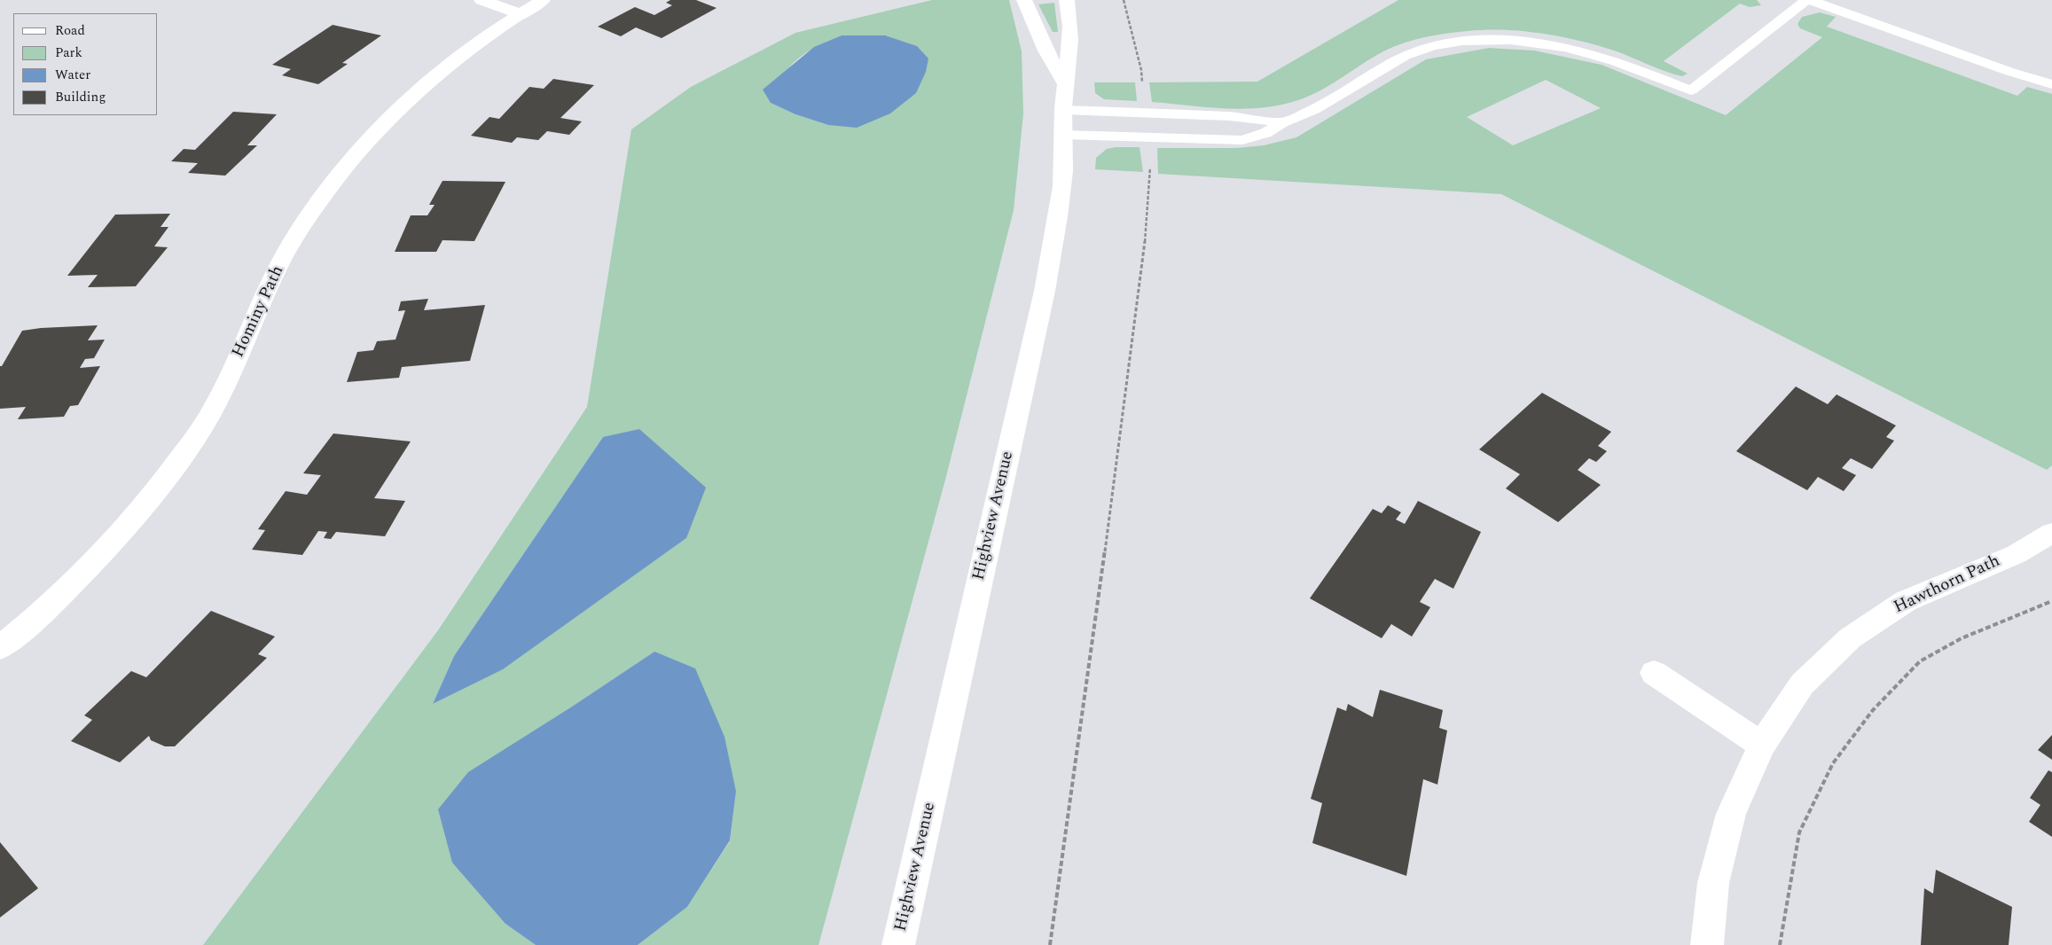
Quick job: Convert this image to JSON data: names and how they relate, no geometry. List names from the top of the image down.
{
  "streets": {
    "street": ["Hominy Path", "Highview Avenue", "Hawthorn Path"]
  },
  "legend": [
    "Road",
    "Park",
    "Water",
    "Building"
  ]
}
